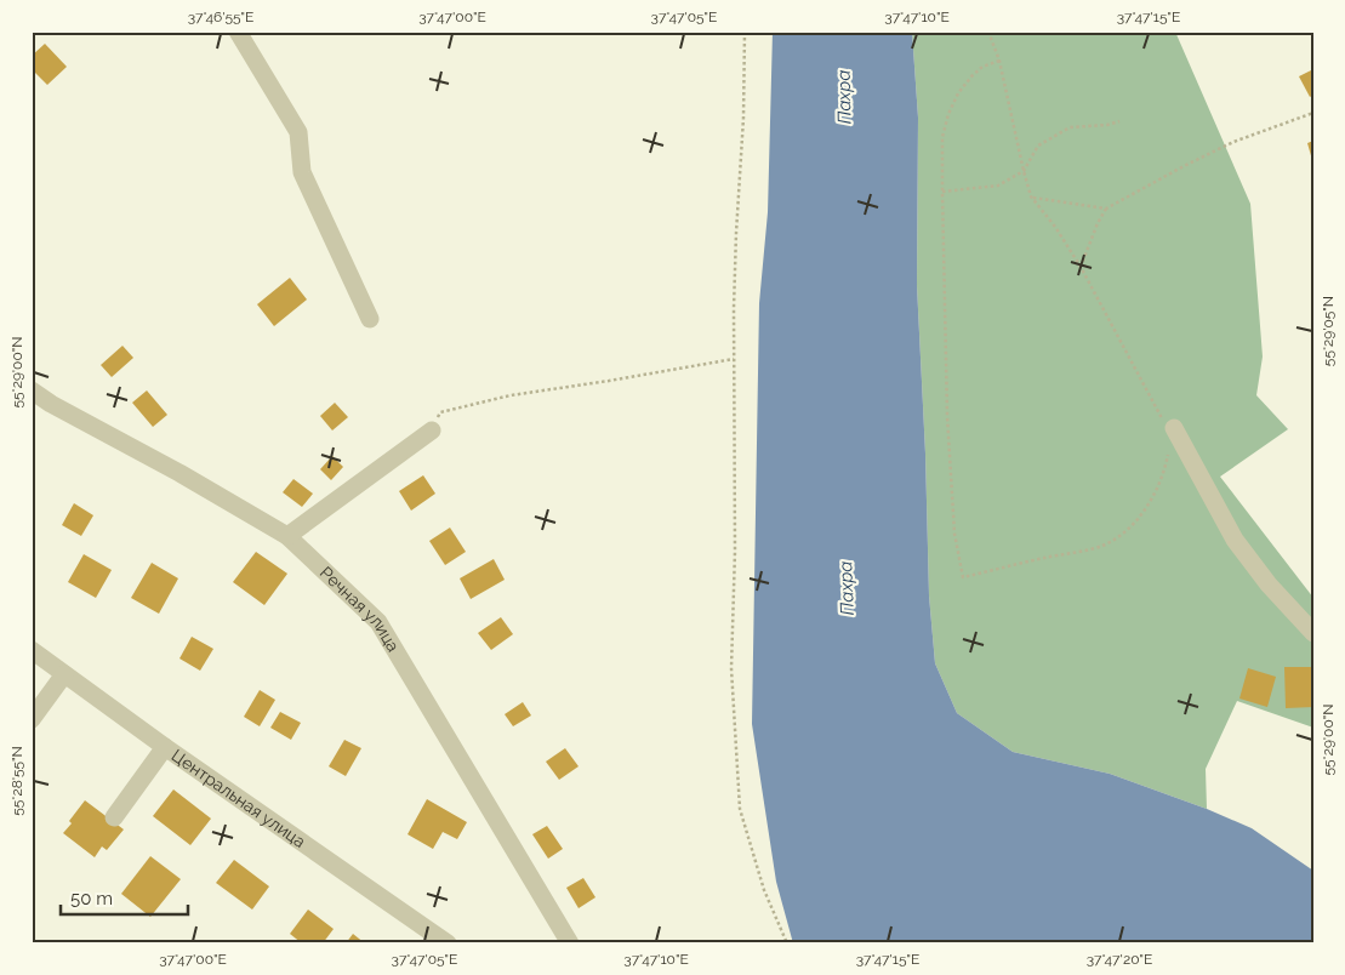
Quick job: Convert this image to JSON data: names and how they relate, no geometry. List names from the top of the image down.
{
  "streets": {
    "street": ["Речная улица", "Центральная улица"]
  },
  "water": ["Пахра"],
  "scale_bar": "50 m",
  "coordinates": [
    "37°46'55\"E",
    "37°47'00\"E",
    "37°47'05\"E",
    "37°47'10\"E",
    "37°47'15\"E",
    "55°29'05\"N",
    "55°29'00\"N",
    "55°28'55\"N",
    "37°47'20\"E"
  ]
}
